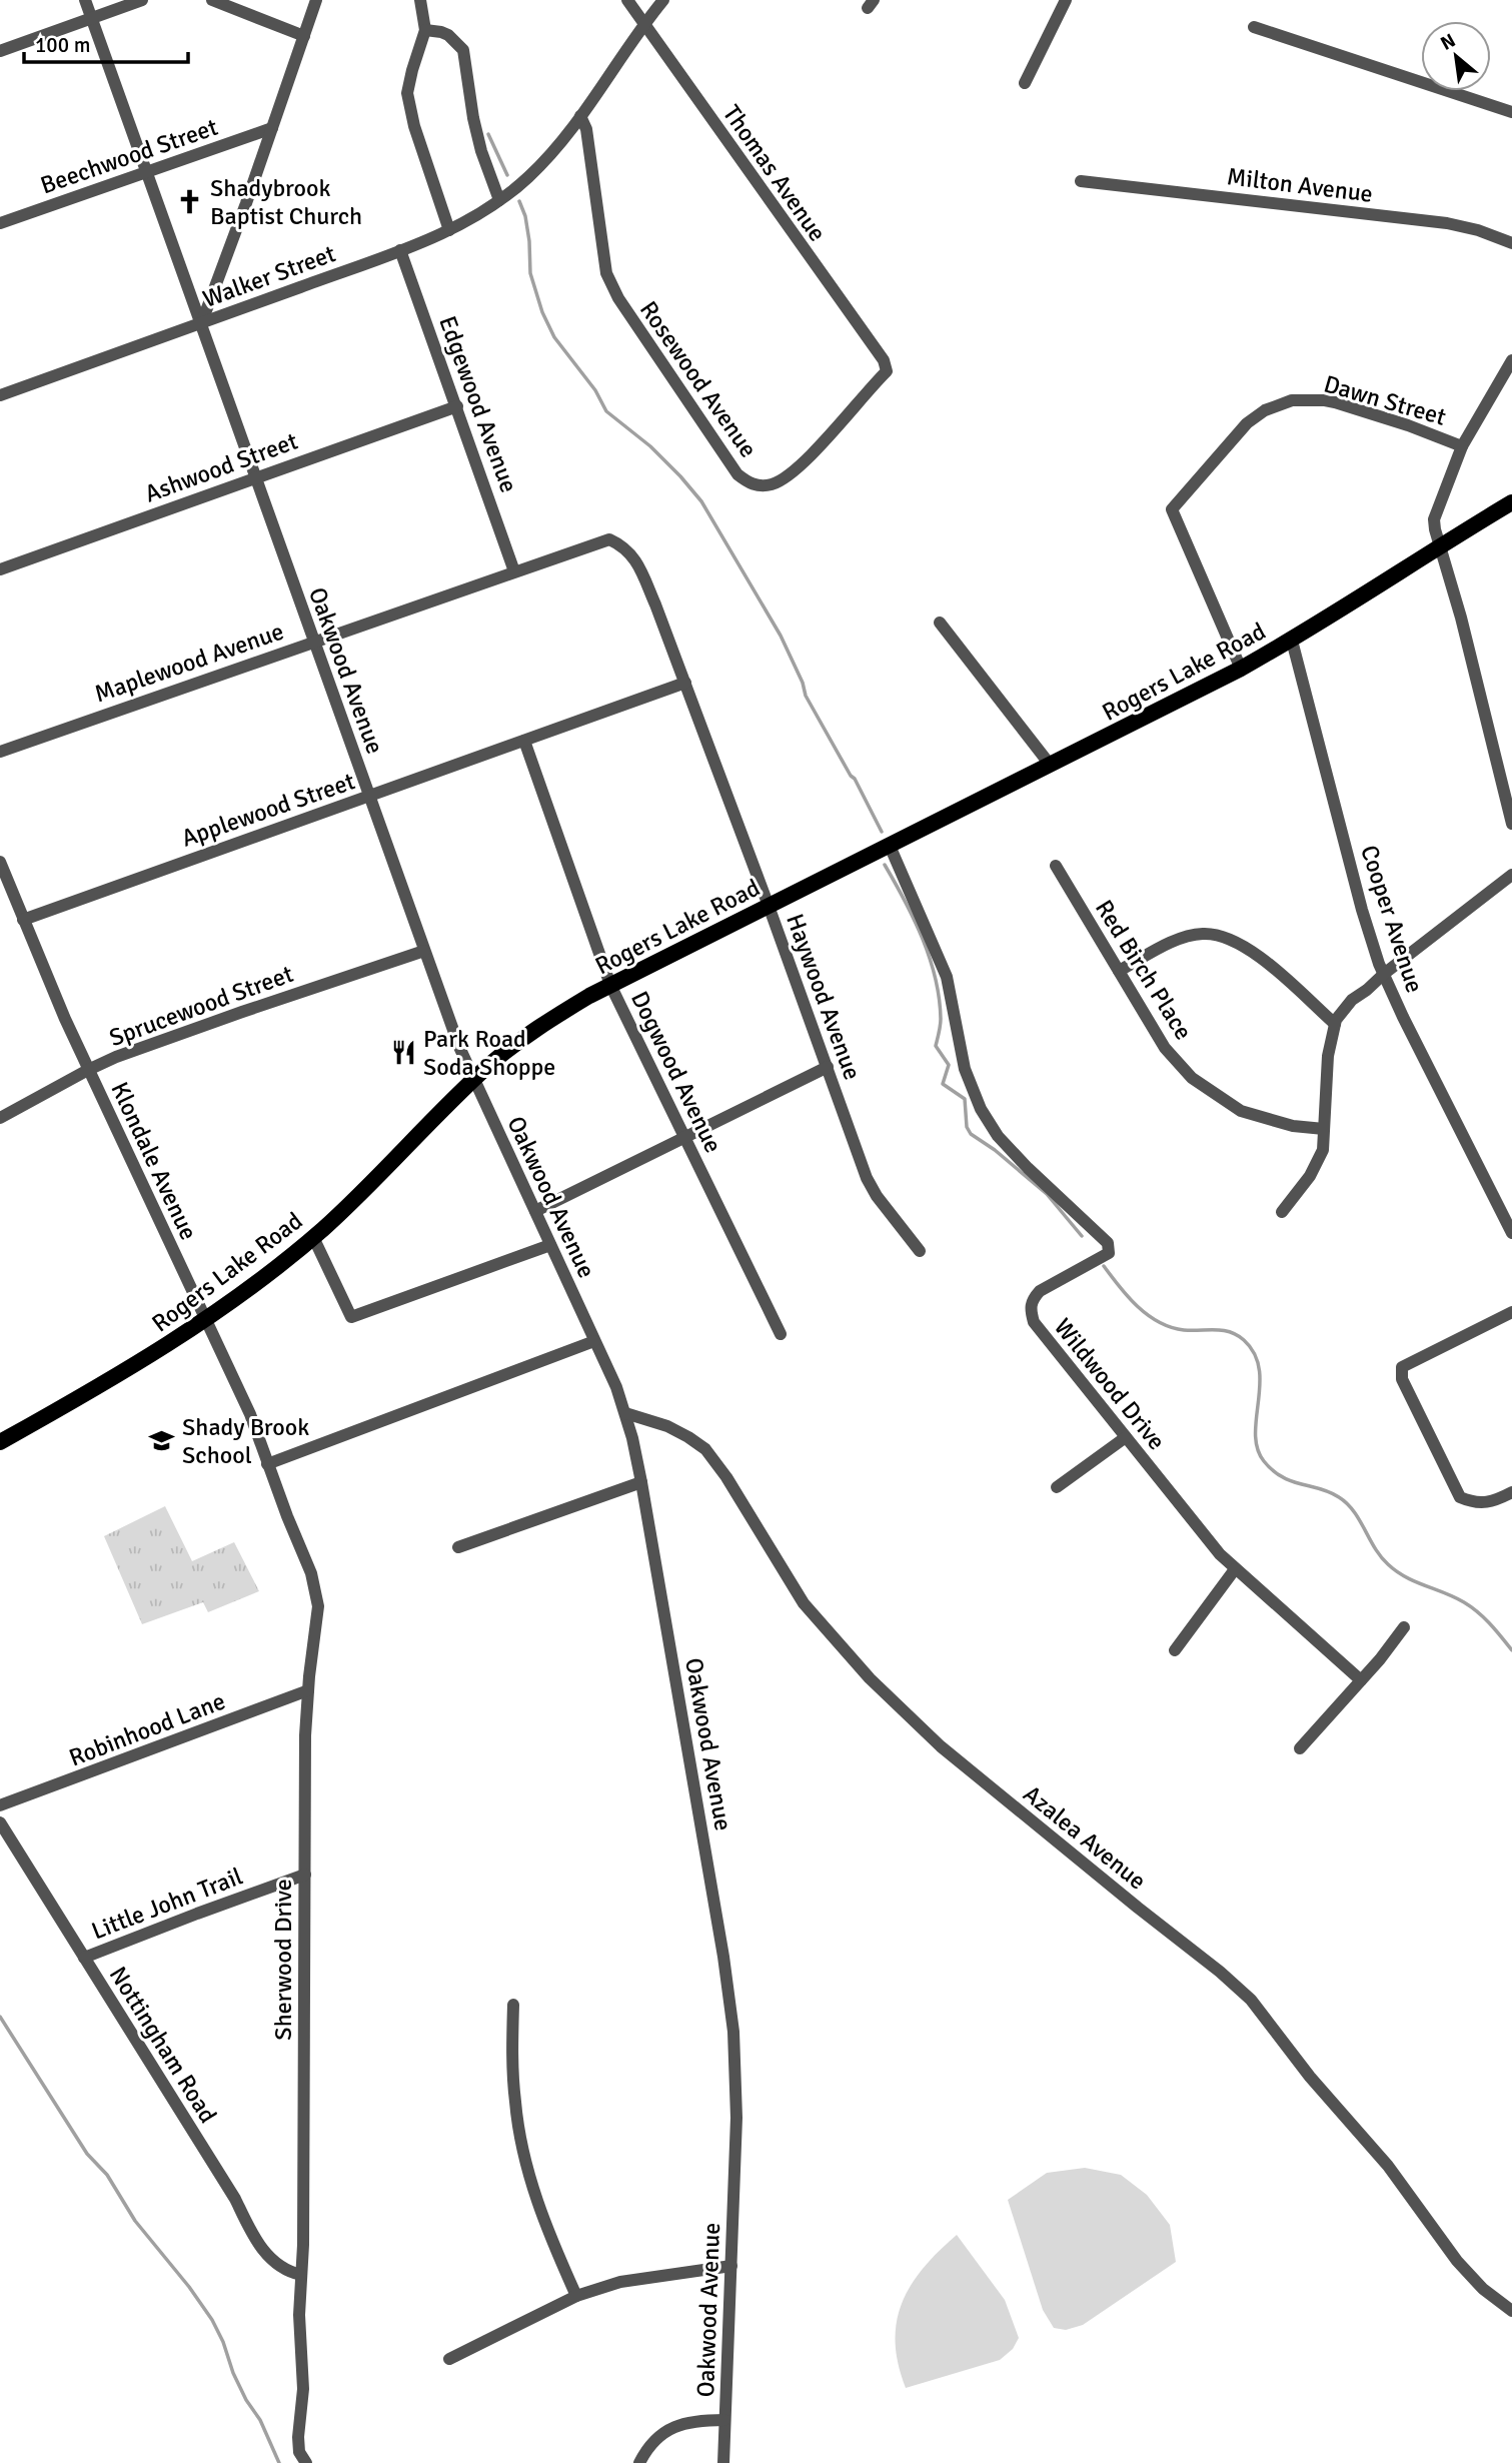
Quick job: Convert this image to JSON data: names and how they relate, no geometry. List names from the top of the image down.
{
  "streets": {
    "main road": ["Rogers Lake Road"],
    "street": [
      "Beechwood Street",
      "Thomas Avenue",
      "Milton Avenue",
      "Walker Street",
      "Rosewood Avenue",
      "Dawn Street",
      "Edgewood Avenue",
      "Ashwood Street",
      "Maplewood Avenue",
      "Oakwood Avenue",
      "Applewood Street",
      "Cooper Avenue",
      "Red Birch Place",
      "Haywood Avenue",
      "Sprucewood Street",
      "Dogwood Avenue",
      "Klondale Avenue",
      "Wildwood Drive",
      "Robinhood Lane",
      "Azalea Avenue",
      "Little John Trail",
      "Sherwood Drive",
      "Nottingham Road"
    ]
  },
  "crossings": [
    ["Beechwood Street", "Oakwood Avenue"],
    ["Thomas Avenue", "Walker Street"],
    ["Thomas Avenue", "Rosewood Avenue"],
    ["Walker Street", "Rosewood Avenue"],
    ["Walker Street", "Edgewood Avenue"],
    ["Walker Street", "Oakwood Avenue"],
    ["Dawn Street", "Rogers Lake Road"],
    ["Edgewood Avenue", "Ashwood Street"],
    ["Edgewood Avenue", "Maplewood Avenue"],
    ["Ashwood Street", "Oakwood Avenue"],
    ["Maplewood Avenue", "Oakwood Avenue"],
    ["Maplewood Avenue", "Haywood Avenue"],
    ["Oakwood Avenue", "Rogers Lake Road"],
    ["Oakwood Avenue", "Applewood Street"],
    ["Oakwood Avenue", "Sprucewood Street"],
    ["Oakwood Avenue", "Azalea Avenue"],
    ["Rogers Lake Road", "Cooper Avenue"],
    ["Rogers Lake Road", "Haywood Avenue"],
    ["Rogers Lake Road", "Dogwood Avenue"],
    ["Rogers Lake Road", "Klondale Avenue"],
    ["Rogers Lake Road", "Wildwood Drive"],
    ["Applewood Street", "Haywood Avenue"],
    ["Applewood Street", "Dogwood Avenue"],
    ["Applewood Street", "Klondale Avenue"],
    ["Sprucewood Street", "Klondale Avenue"],
    ["Klondale Avenue", "Sherwood Drive"],
    ["Robinhood Lane", "Sherwood Drive"],
    ["Little John Trail", "Sherwood Drive"],
    ["Little John Trail", "Nottingham Road"],
    ["Sherwood Drive", "Nottingham Road"]
  ],
  "places": {
    "church": ["Shadybrook Baptist Church"],
    "restaurant": ["Park Road Soda Shoppe"],
    "school or university": ["Shady Brook School"]
  },
  "scale_bar": "100 m",
  "north": "top left"
}
